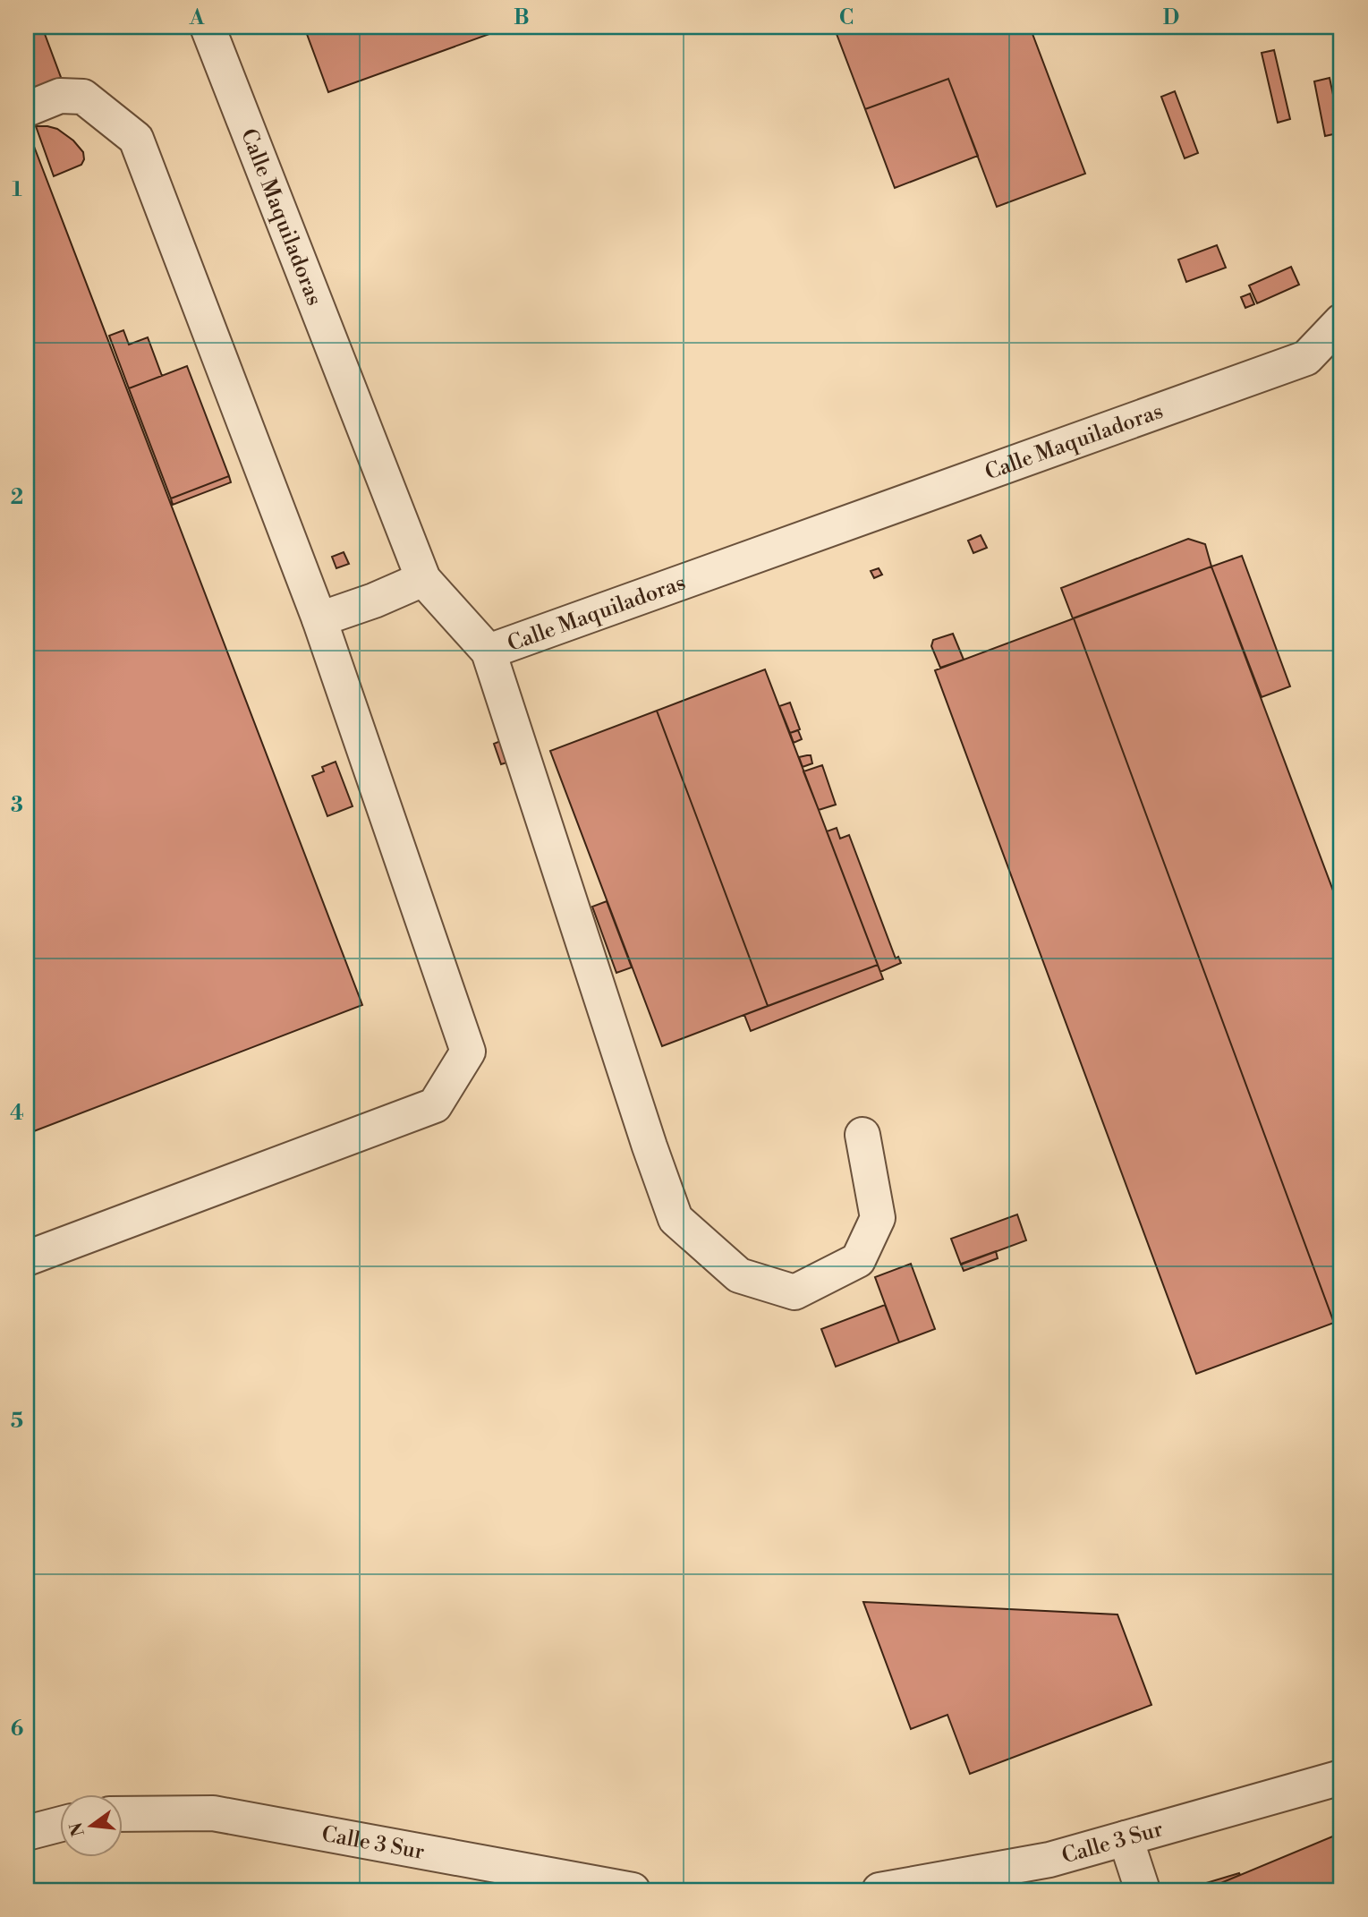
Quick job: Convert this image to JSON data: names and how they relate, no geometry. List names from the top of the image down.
{
  "streets": {
    "street": ["Calle Maquiladoras", "Calle 3 Sur"]
  },
  "north": "left",
  "grid": {
    "columns": [
      "A",
      "B",
      "C",
      "D"
    ],
    "rows": [
      "1",
      "2",
      "3",
      "4",
      "5",
      "6"
    ]
  }
}
